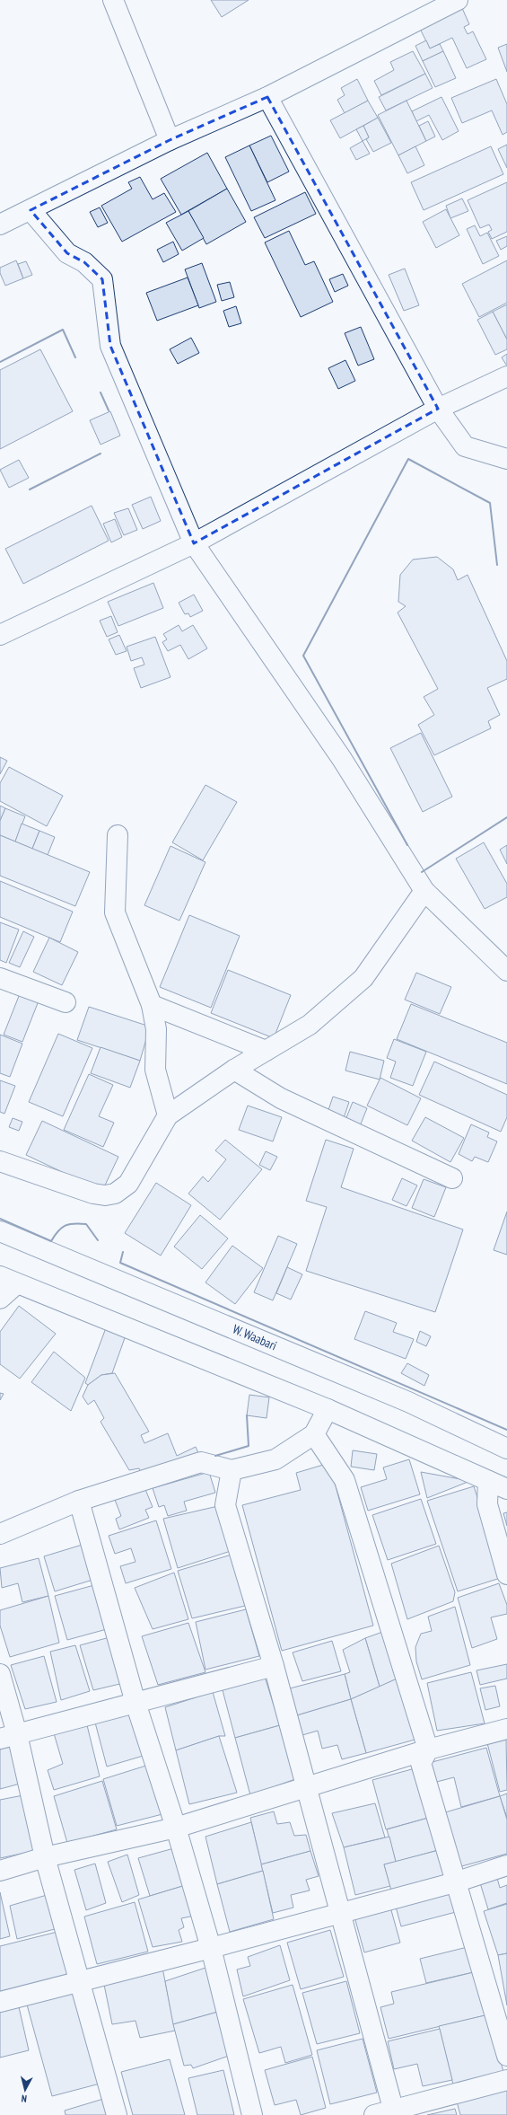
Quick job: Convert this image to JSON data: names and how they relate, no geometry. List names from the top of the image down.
{
  "streets": {
    "street": ["W. Waabari"]
  },
  "north": "bottom"
}
